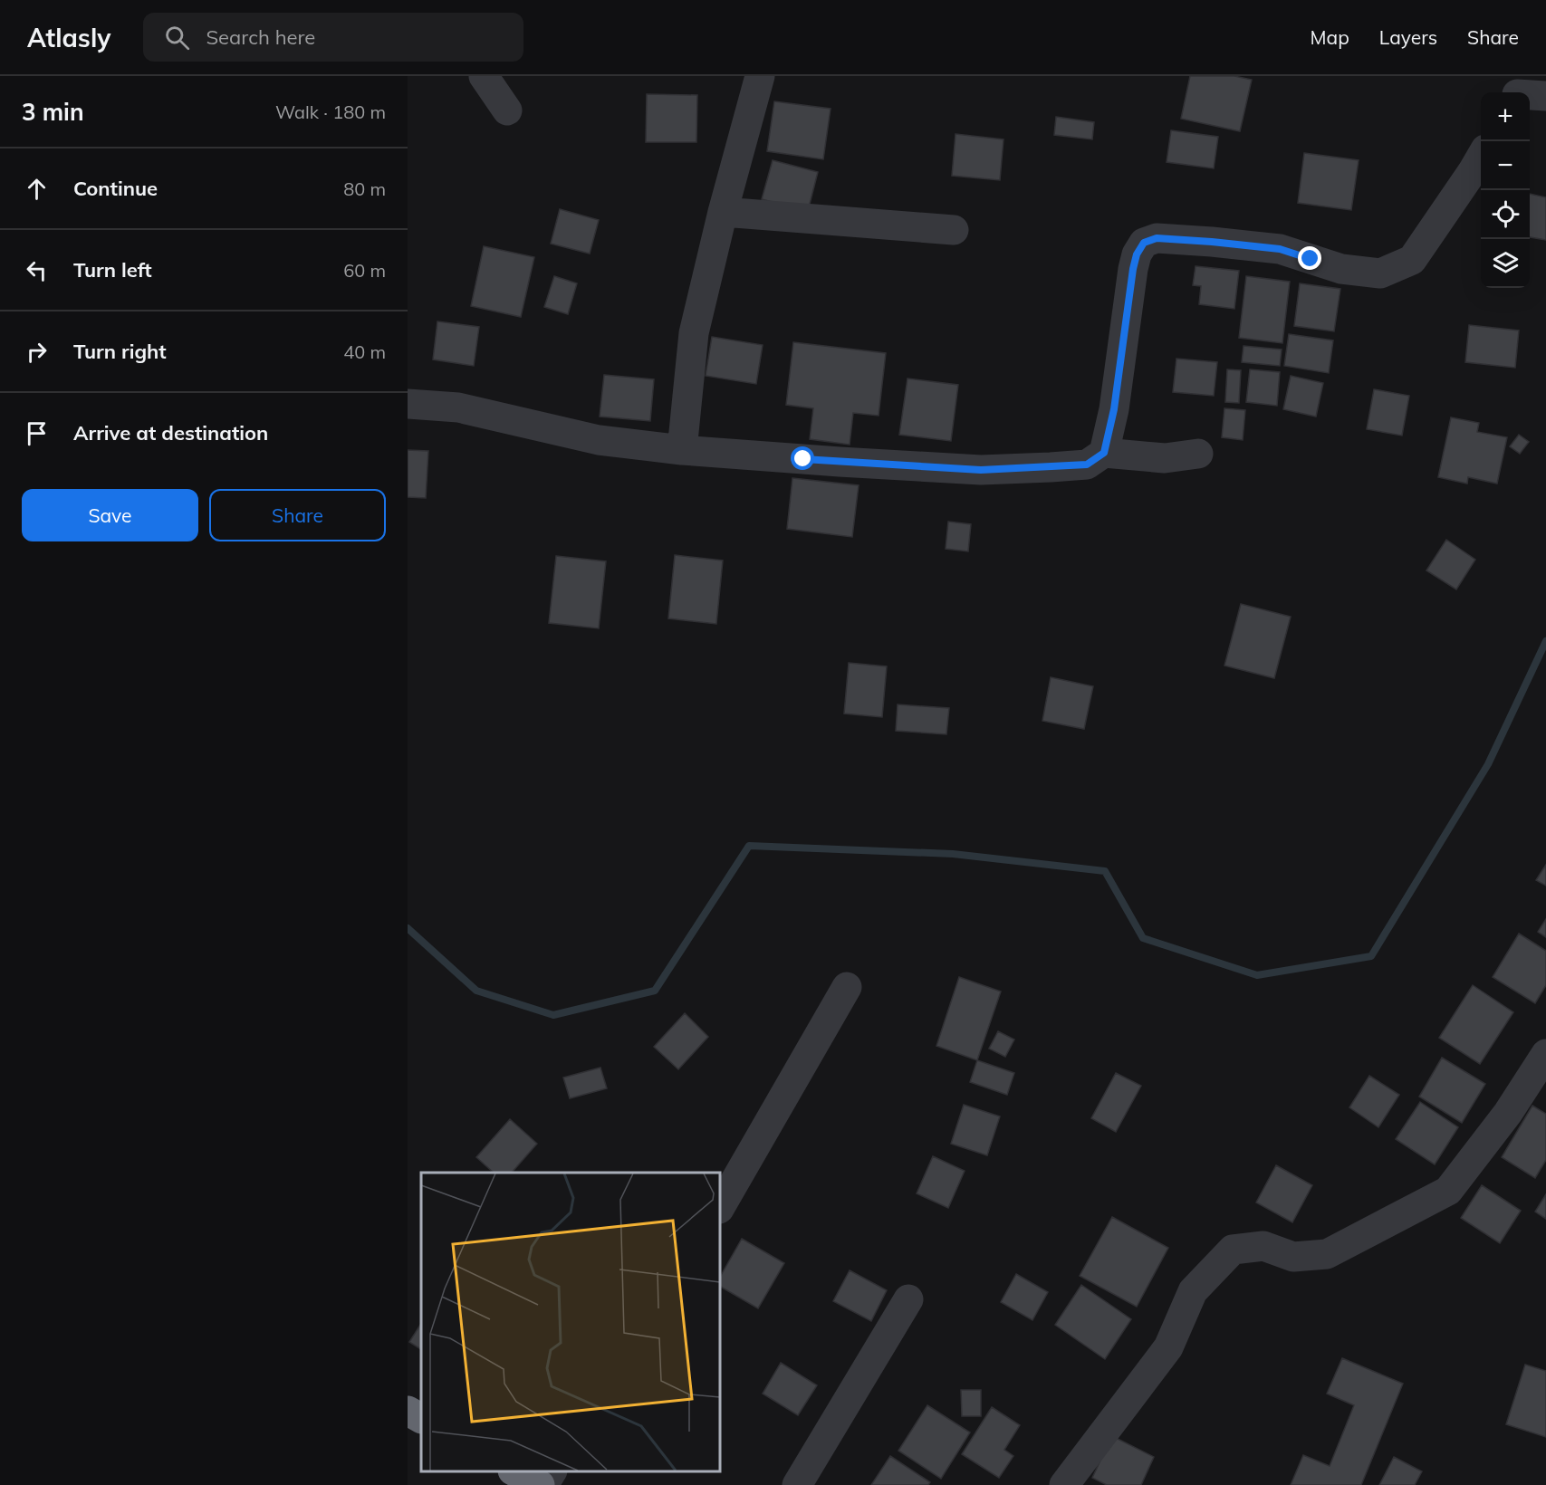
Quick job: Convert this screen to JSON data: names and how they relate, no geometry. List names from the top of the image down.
{
  "page": {
    "header": "Atlasly",
    "search": "Search here",
    "nav": ["Map", "Layers", "Share"],
    "heading": ["3 min", "Walk · 180 m"],
    "map_buttons": ["+", "−"],
    "list": [
      ["Continue", "80 m"],
      ["Turn left", "60 m"],
      ["Turn right", "40 m"],
      "Arrive at destination"
    ],
    "buttons": ["Save", "Share"]
  }
}
